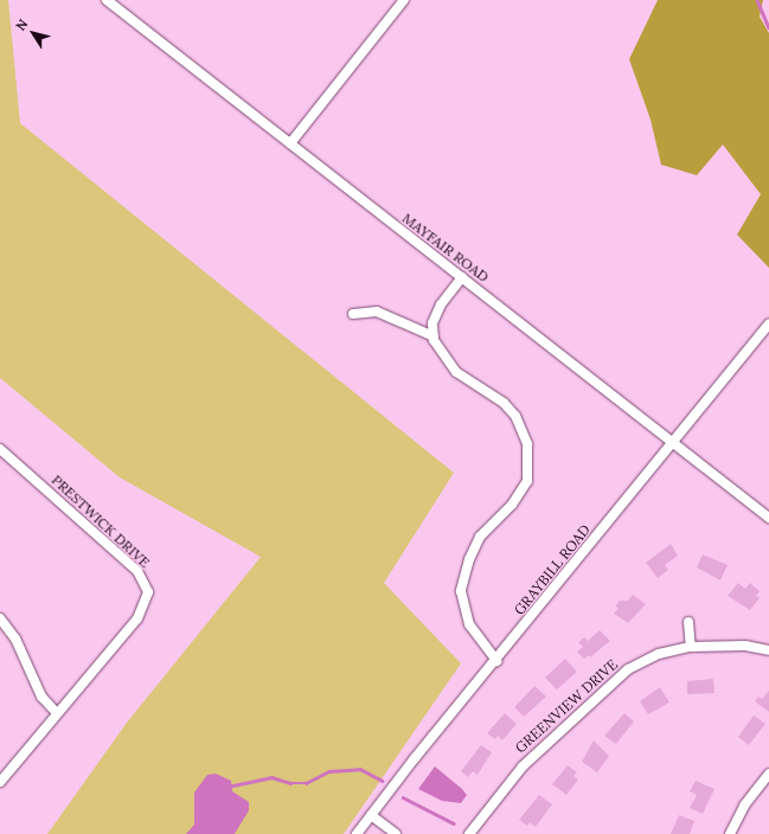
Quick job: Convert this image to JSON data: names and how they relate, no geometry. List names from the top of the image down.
{
  "streets": {
    "street": [
      "MAYFAIR ROAD",
      "PRESTWICK DRIVE",
      "GRAYBILL ROAD",
      "GREENVIEW DRIVE"
    ]
  },
  "crossings": [
    ["MAYFAIR ROAD", "GRAYBILL ROAD"]
  ],
  "north": "top left"
}
